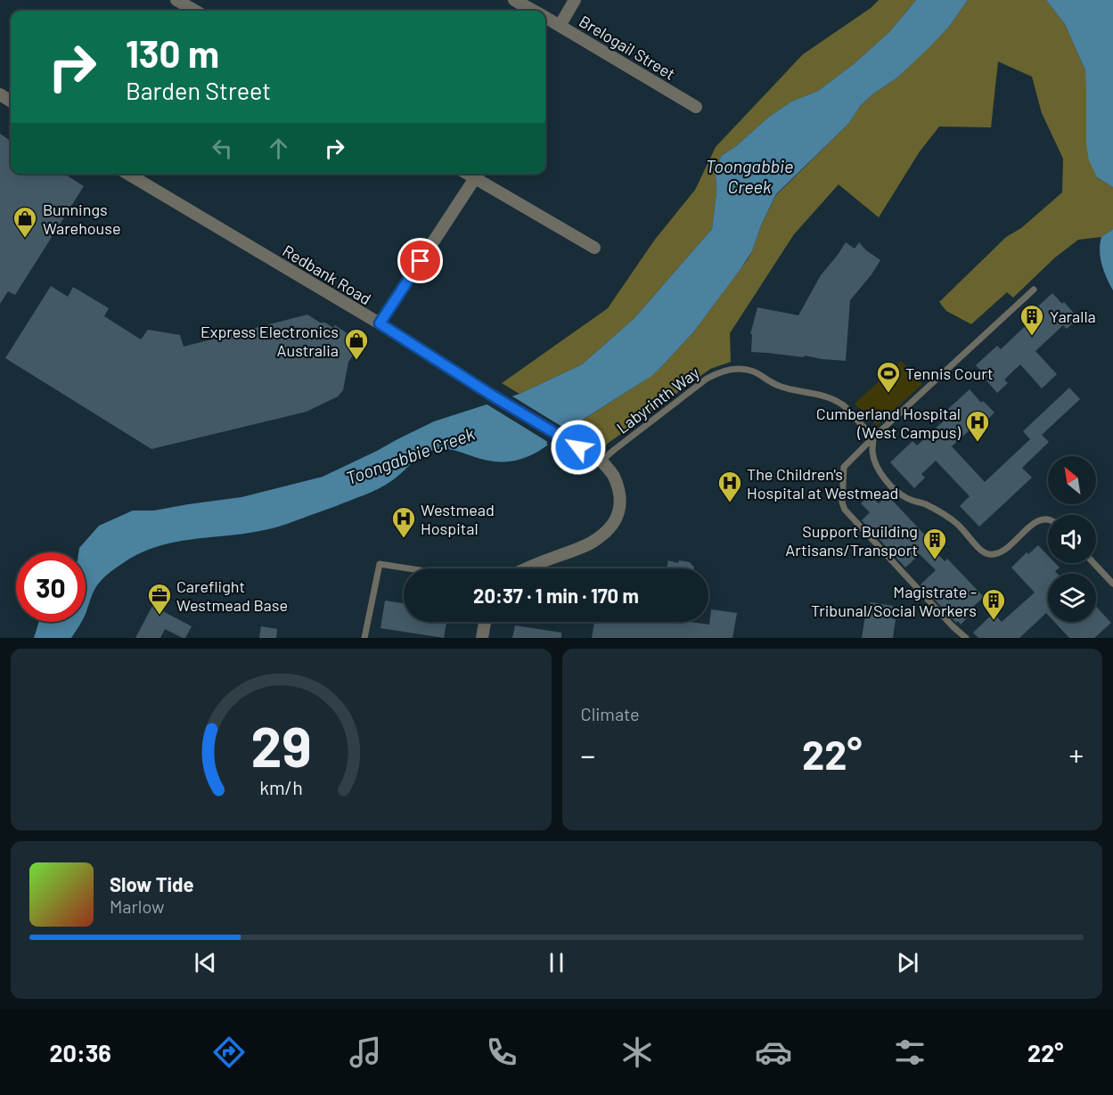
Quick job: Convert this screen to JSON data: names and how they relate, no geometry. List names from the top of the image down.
{
  "streets": {
    "street": ["Brelogail Street", "Redbank Road"],
    "lane": ["Labyrinth Way"]
  },
  "crossings": [
    ["Redbank Road", "Labyrinth Way"]
  ],
  "water": ["Toongabbie Creek"],
  "places": {
    "shop": ["Bunnings Warehouse", "Express Electronics Australia"],
    "building": ["Yaralla", "Support Building Artisans/Transport", "Magistrate - Tribunal/Social Workers"],
    "sports": ["Tennis Court"],
    "hospital": ["Cumberland Hospital (West Campus)", "The Children's Hospital at Westmead", "Westmead Hospital"],
    "office": ["Careflight Westmead Base"]
  },
  "north": "top left",
  "page": {
    "turn": ["130 m", "Barden Street"],
    "limit": "30",
    "trip": "20:37 · 1 min · 170 m",
    "tile": "Climate",
    "heat": ["−", "22°", "+"],
    "song": ["Slow Tide", "Marlow"],
    "tabs": ["20:36", "22°"],
    "gauge": ["29", "km/h"]
  }
}
